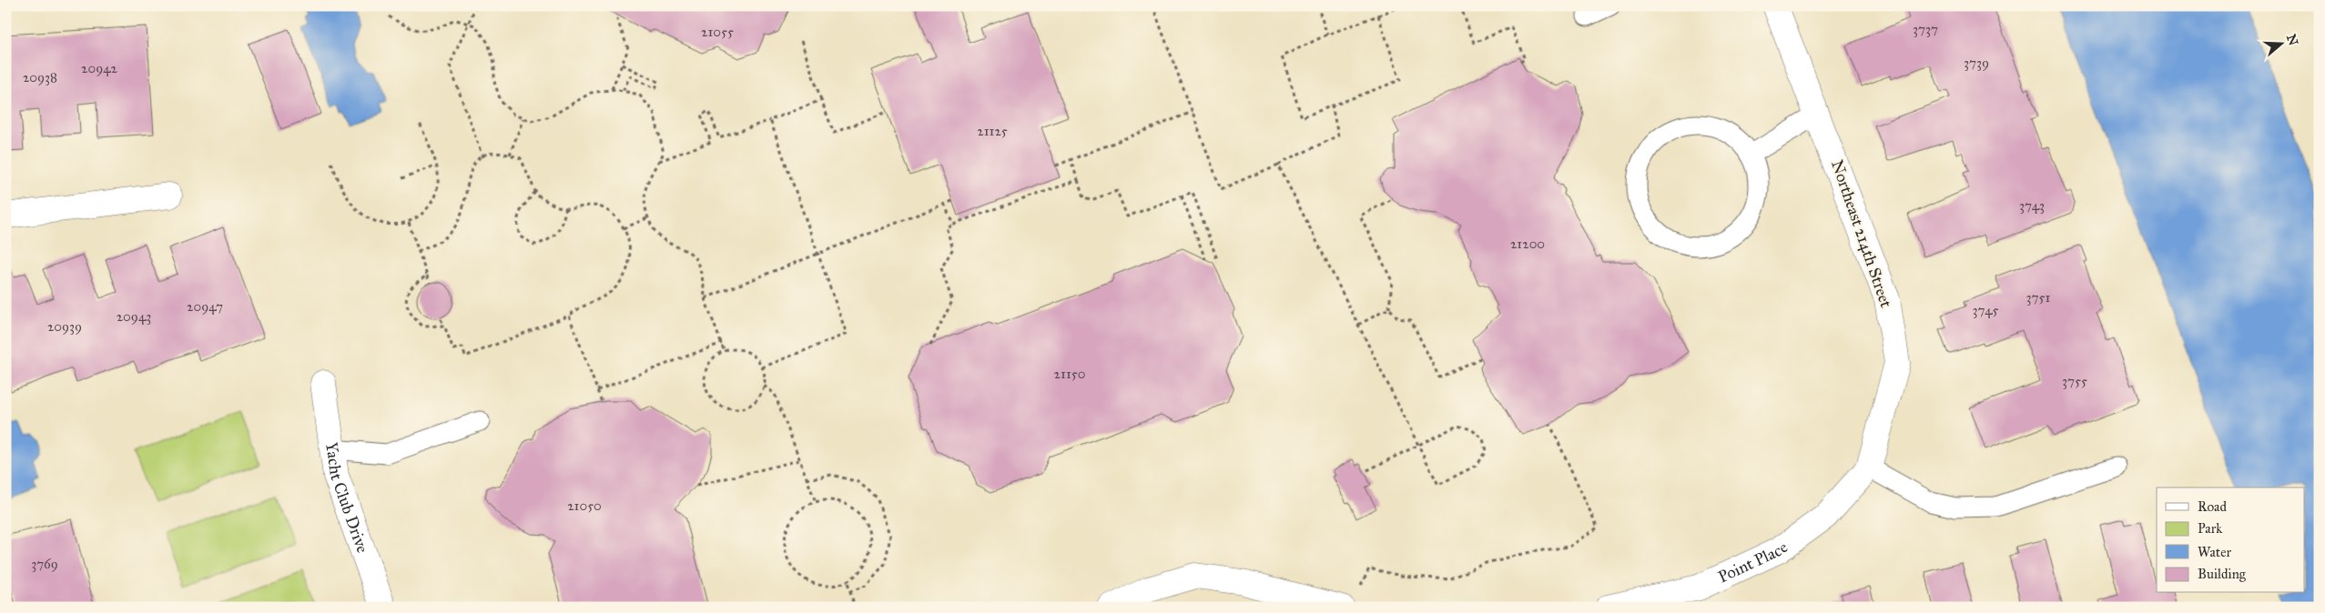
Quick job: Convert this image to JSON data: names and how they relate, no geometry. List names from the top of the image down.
{
  "streets": {
    "street": ["Northeast 214th Street", "Yacht Club Drive", "Point Place"]
  },
  "crossings": [
    ["Northeast 214th Street", "Point Place"]
  ],
  "house_numbers": [
    "3737",
    "21055",
    "3739",
    "20942",
    "20938",
    "21125",
    "3743",
    "21200",
    "3751",
    "20947",
    "3745",
    "20943",
    "20939",
    "21150",
    "3755",
    "21050",
    "3769"
  ],
  "legend": [
    "Road",
    "Park",
    "Water",
    "Building"
  ],
  "north": "right"
}
